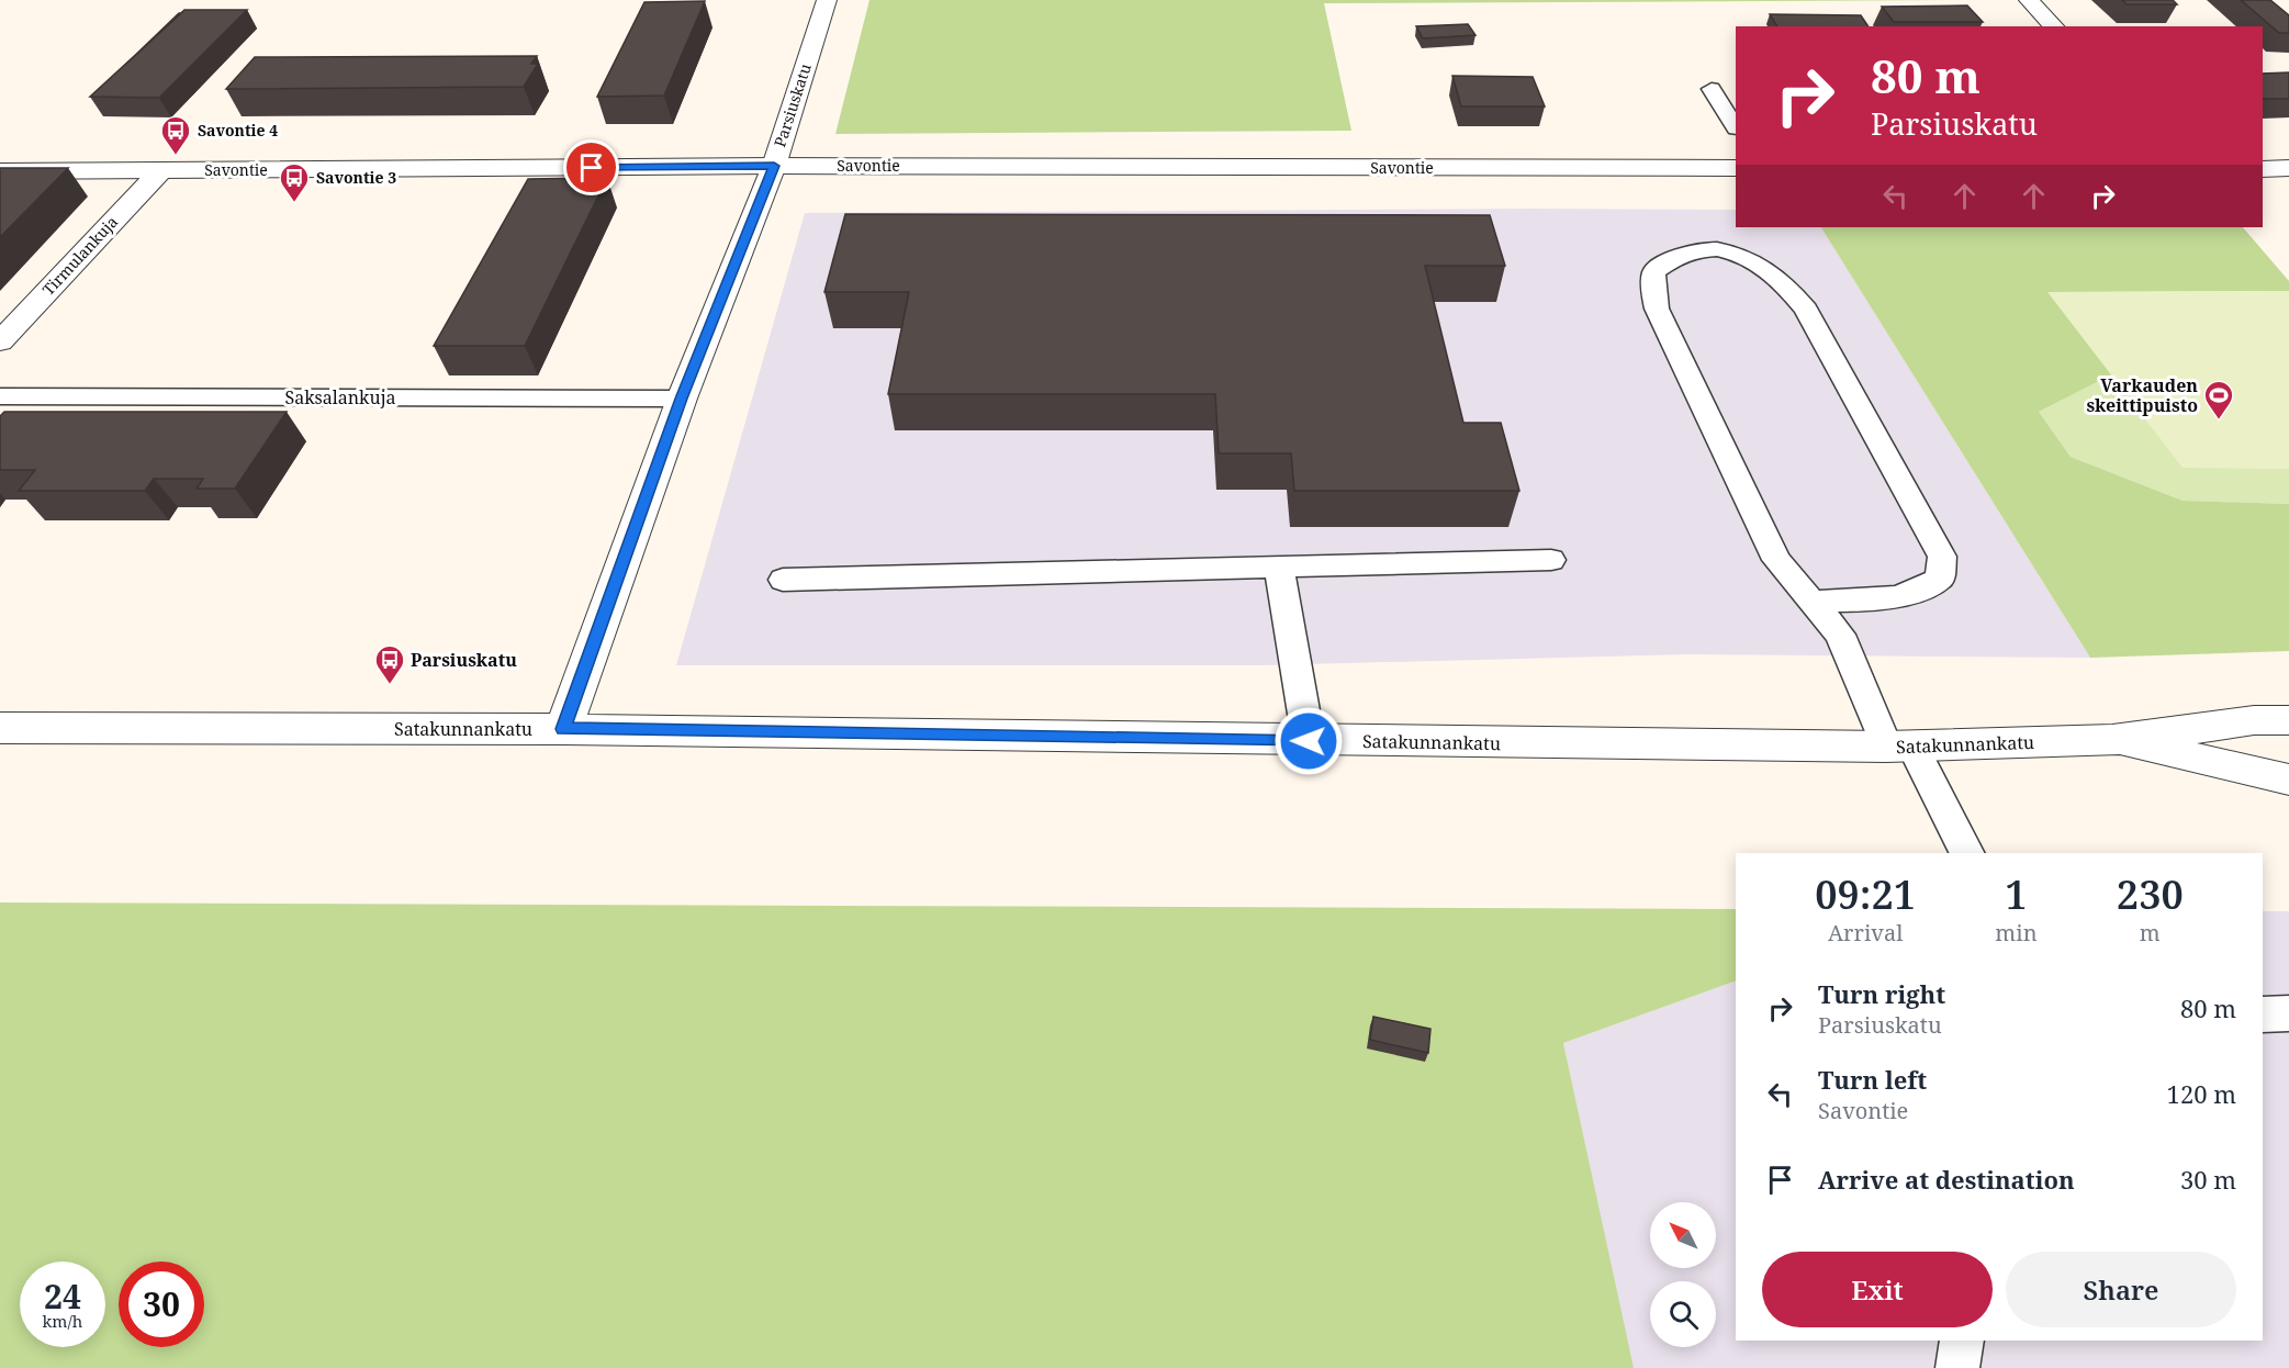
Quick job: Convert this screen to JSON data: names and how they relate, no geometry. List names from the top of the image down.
{
  "streets": {
    "street": [
      "Parsiuskatu",
      "Savontie",
      "Tirmulankuja",
      "Satakunnankatu"
    ],
    "lane": ["Saksalankuja"]
  },
  "crossings": [
    ["Parsiuskatu", "Savontie"],
    ["Parsiuskatu", "Saksalankuja"],
    ["Parsiuskatu", "Satakunnankatu"],
    ["Savontie", "Tirmulankuja"]
  ],
  "places": {
    "bus stop": ["Savontie 4", "Savontie 3", "Parsiuskatu"],
    "sports": ["Varkauden skeittipuisto"]
  },
  "north": "top left",
  "page": {
    "turn": ["80 m", "Parsiuskatu"],
    "eta": [
      "09:21",
      "Arrival",
      "1",
      "min",
      "230",
      "m"
    ],
    "list": [
      {
        "name": "Turn right",
        "note": "Parsiuskatu",
        "value": "80 m"
      },
      {
        "name": "Turn left",
        "note": "Savontie",
        "value": "120 m"
      },
      {
        "name": "Arrive at destination",
        "value": "30 m"
      }
    ],
    "buttons": ["Exit", "Share"],
    "speed": "24 km/h",
    "limit": "30"
  }
}
